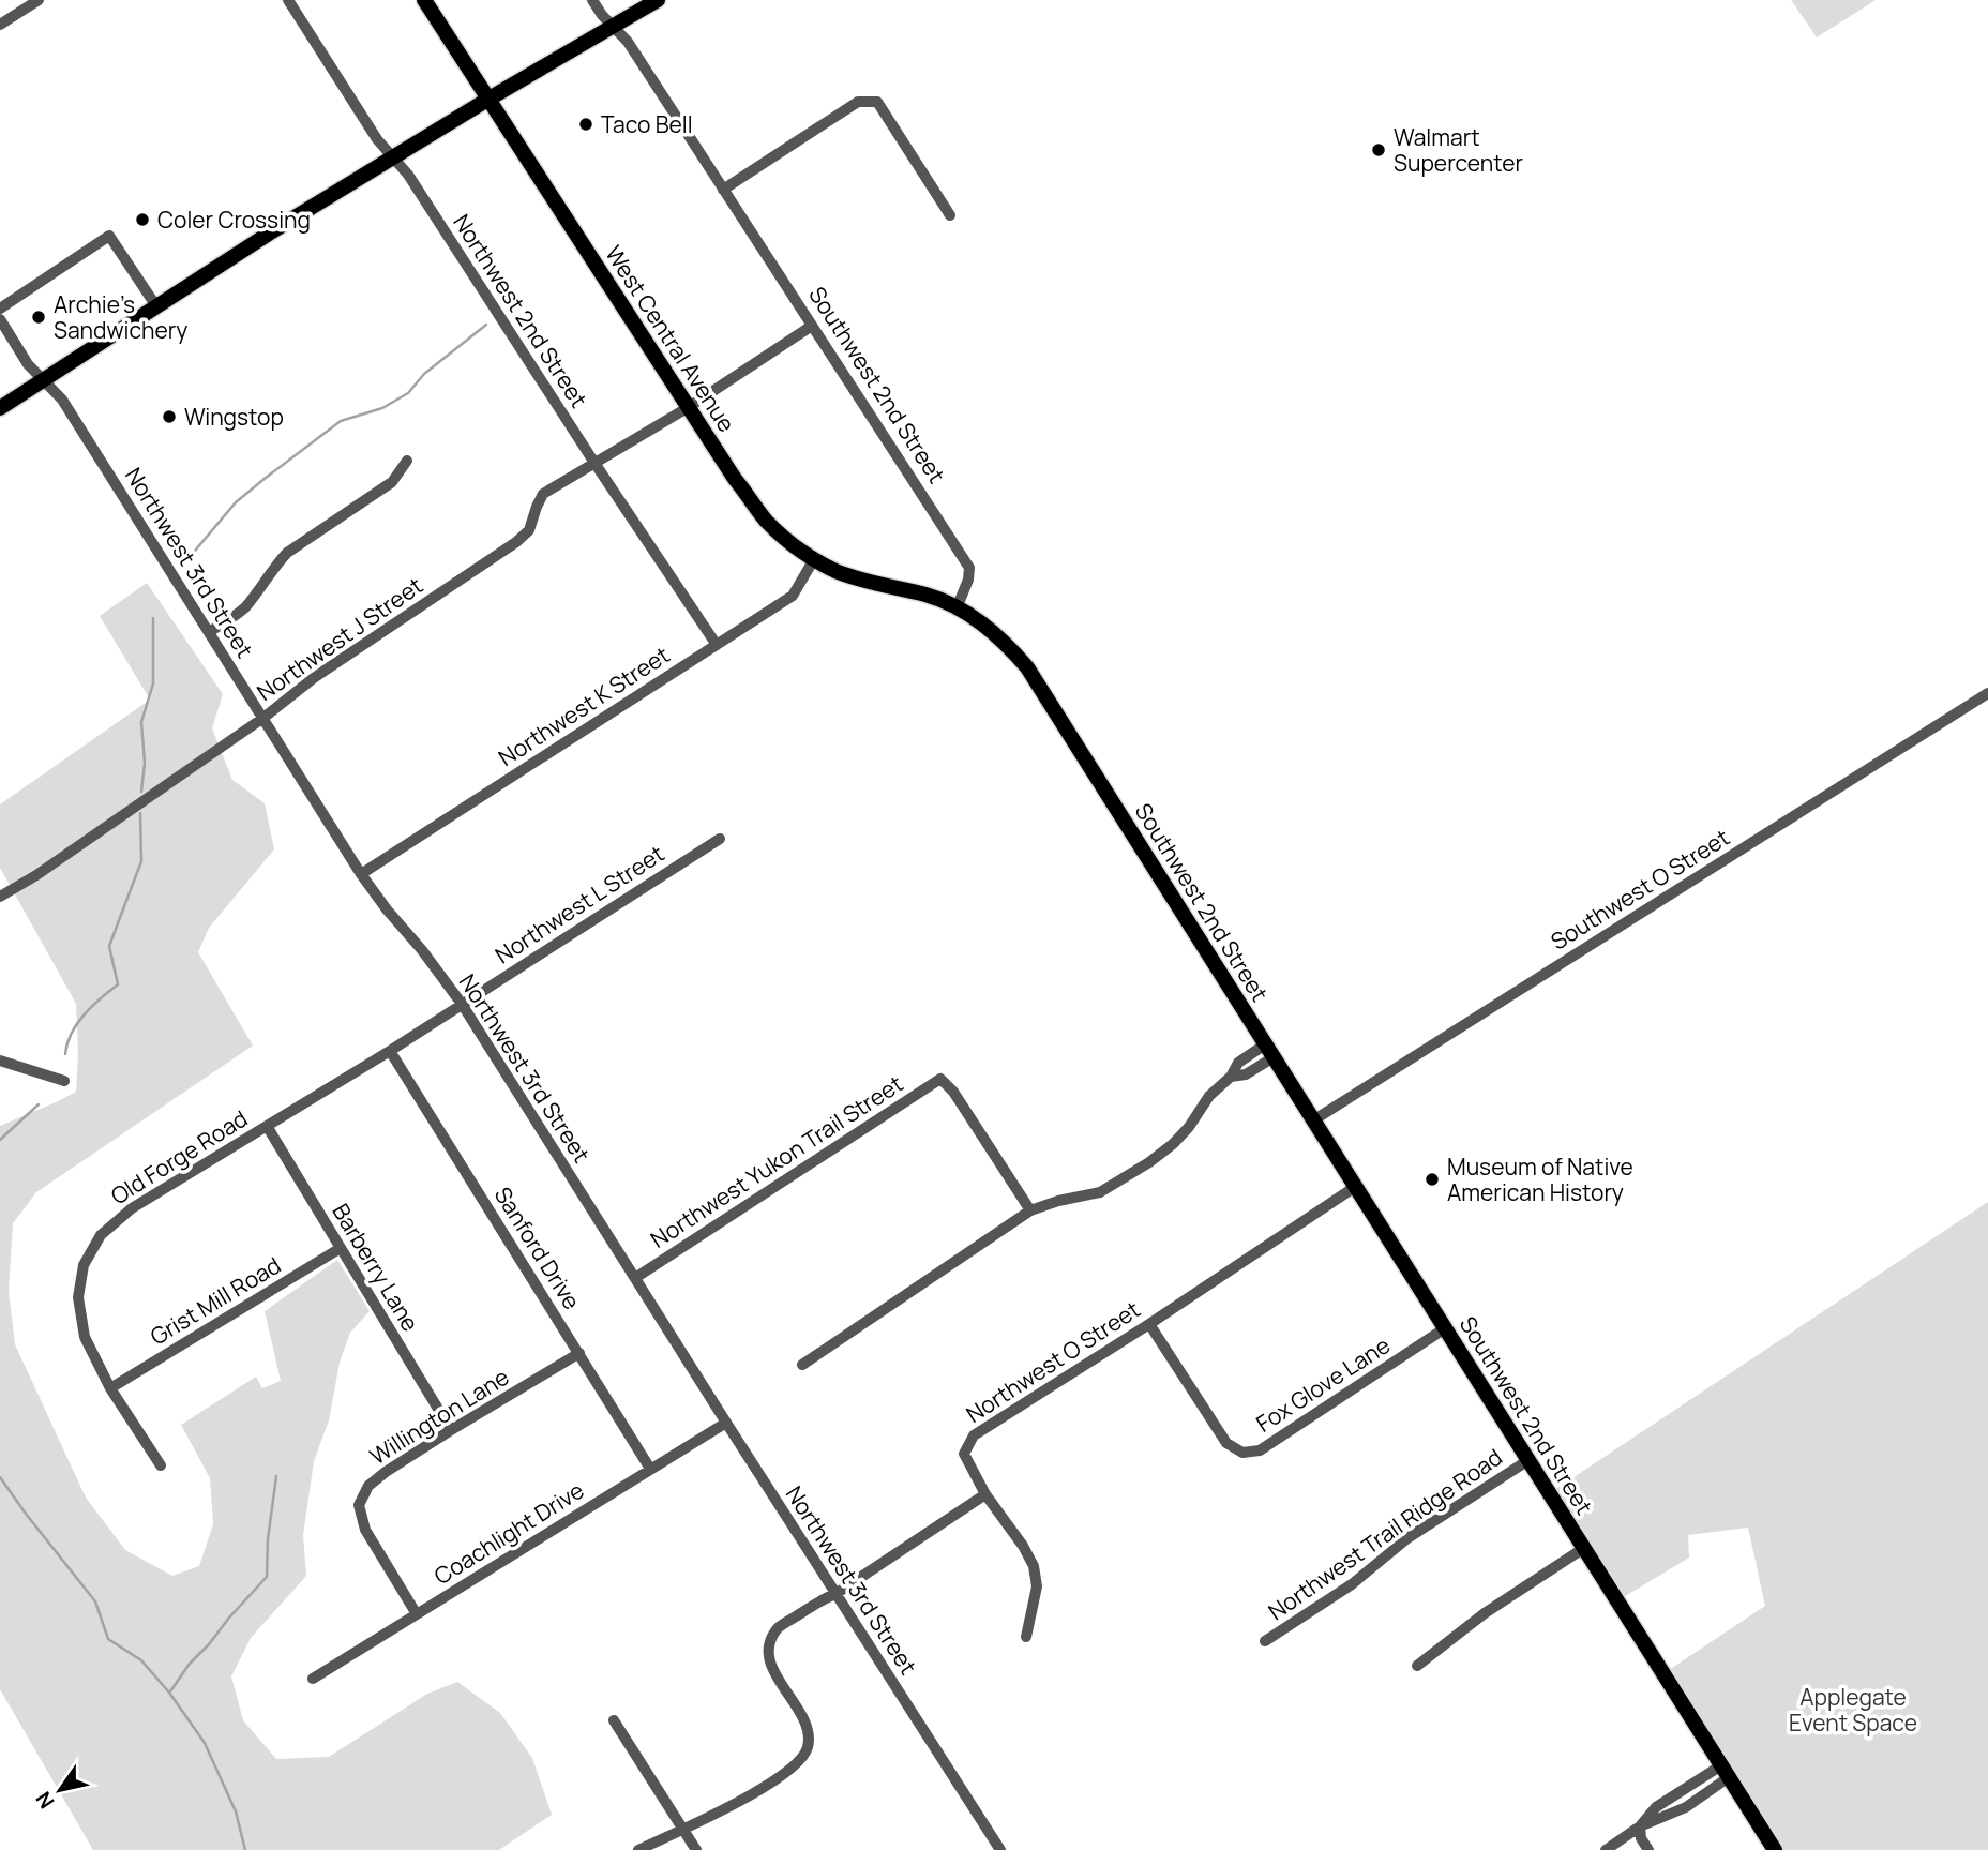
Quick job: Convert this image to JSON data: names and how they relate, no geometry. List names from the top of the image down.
{
  "streets": {
    "main road": ["West Central Avenue", "Southwest 2nd Street"],
    "street": [
      "Northwest 2nd Street",
      "Northwest 3rd Street",
      "Northwest J Street",
      "Northwest K Street",
      "Southwest O Street",
      "Northwest L Street",
      "Old Forge Road",
      "Northwest Yukon Trail Street",
      "Sanford Drive",
      "Barberry Lane",
      "Grist Mill Road",
      "Northwest O Street",
      "Fox Glove Lane",
      "Willington Lane",
      "Coachlight Drive",
      "Northwest Trail Ridge Road"
    ]
  },
  "crossings": [
    ["Northwest 2nd Street", "Northwest J Street"],
    ["Northwest 2nd Street", "Northwest K Street"],
    ["West Central Avenue", "Southwest 2nd Street"],
    ["West Central Avenue", "Northwest J Street"],
    ["West Central Avenue", "Northwest K Street"],
    ["Southwest 2nd Street", "Northwest J Street"],
    ["Southwest 2nd Street", "Southwest O Street"],
    ["Southwest 2nd Street", "Northwest O Street"],
    ["Southwest 2nd Street", "Fox Glove Lane"],
    ["Southwest 2nd Street", "Northwest Trail Ridge Road"],
    ["Northwest 3rd Street", "Northwest J Street"],
    ["Northwest 3rd Street", "Northwest K Street"],
    ["Northwest 3rd Street", "Northwest L Street"],
    ["Northwest 3rd Street", "Old Forge Road"],
    ["Northwest 3rd Street", "Northwest Yukon Trail Street"],
    ["Northwest 3rd Street", "Coachlight Drive"],
    ["Northwest L Street", "Old Forge Road"],
    ["Old Forge Road", "Sanford Drive"],
    ["Old Forge Road", "Barberry Lane"],
    ["Old Forge Road", "Grist Mill Road"],
    ["Sanford Drive", "Willington Lane"],
    ["Sanford Drive", "Coachlight Drive"],
    ["Barberry Lane", "Grist Mill Road"],
    ["Barberry Lane", "Willington Lane"],
    ["Northwest O Street", "Fox Glove Lane"],
    ["Willington Lane", "Coachlight Drive"]
  ],
  "parks": ["Applegate Event Space"],
  "places": [
    "Taco Bell",
    "Walmart Supercenter",
    "Coler Crossing",
    "Archie’s Sandwichery",
    "Wingstop",
    "Museum of Native American History"
  ],
  "north": "bottom left"
}
